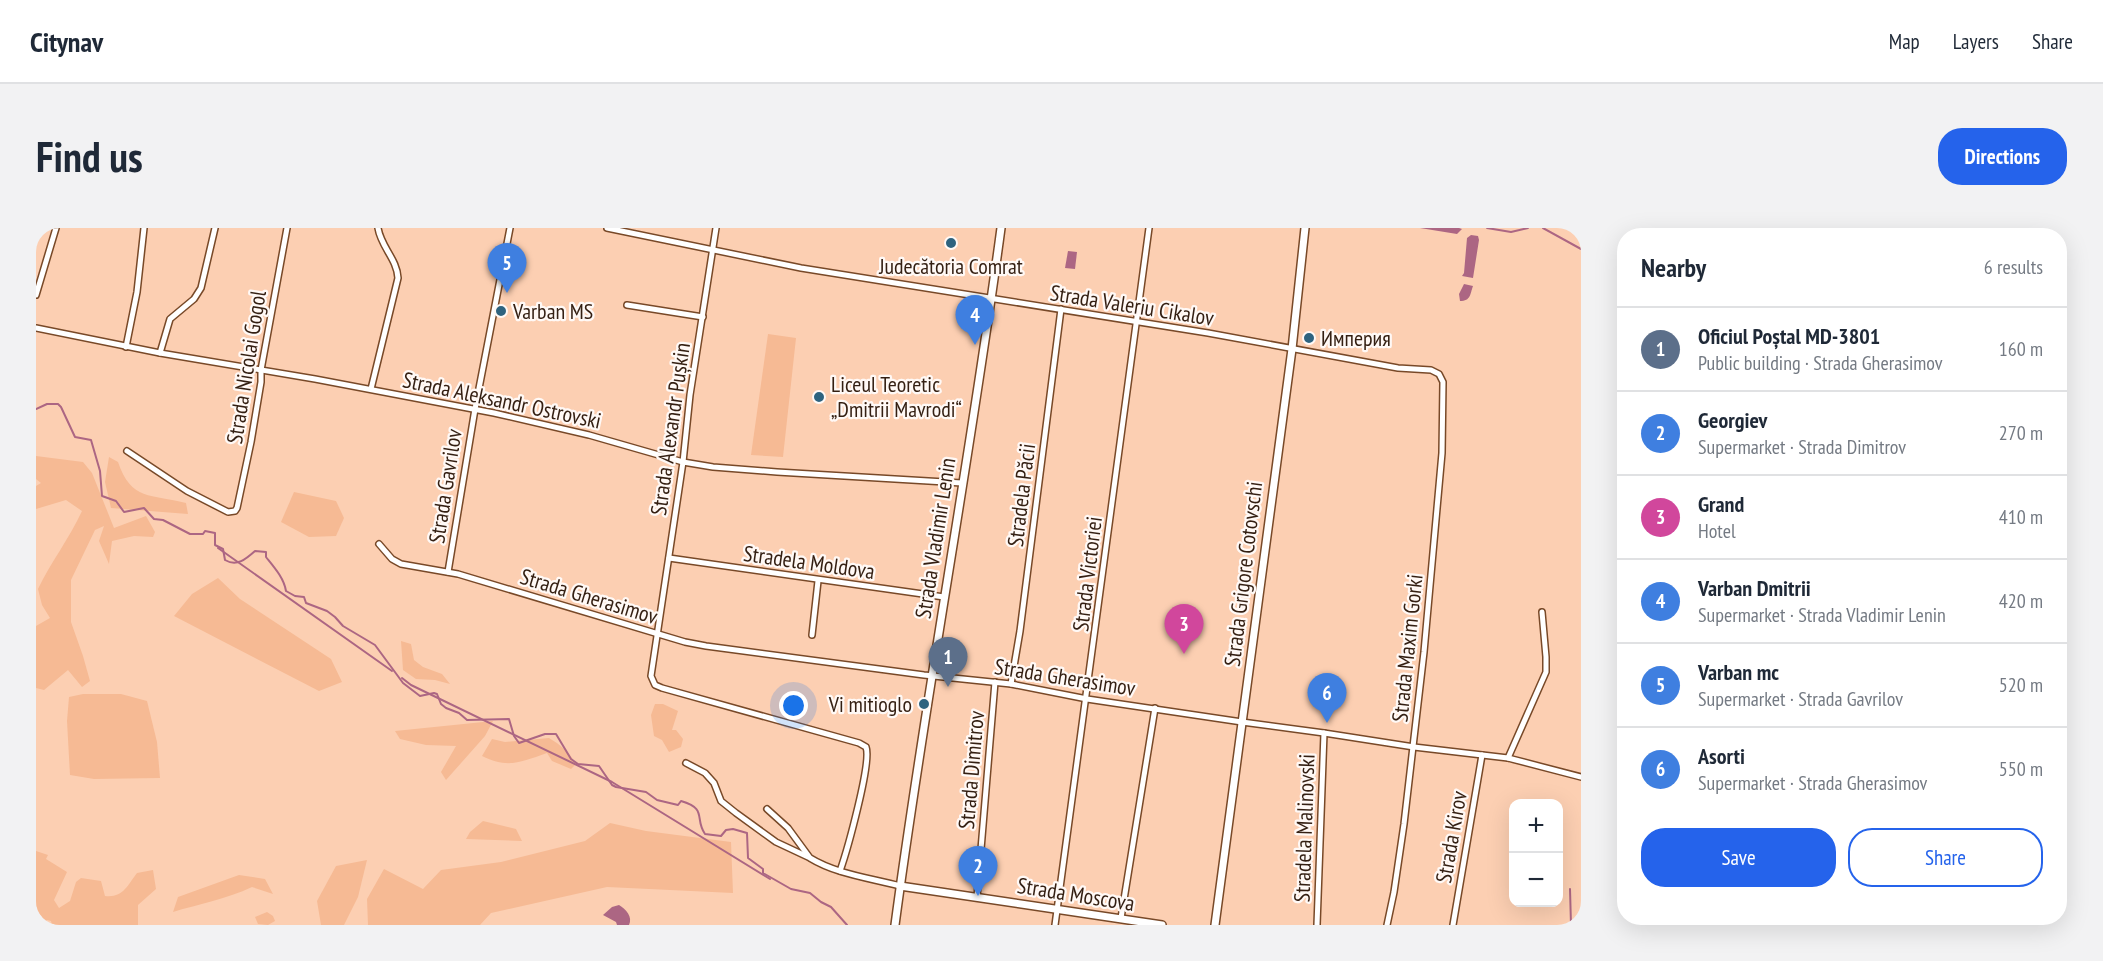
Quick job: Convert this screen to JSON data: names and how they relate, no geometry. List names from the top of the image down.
{
  "streets": {
    "street": [
      "Strada Valeriu Cikalov",
      "Strada Nicolai Gogol",
      "Strada Aleksandr Ostrovski",
      "Strada Alexandr Pușkin",
      "Strada Gavrilov",
      "Stradela Păcii",
      "Strada Vladimir Lenin",
      "Stradela Moldova",
      "Strada Victoriei",
      "Strada Grigore Cotovschi",
      "Strada Gherasimov",
      "Strada Maxim Gorki",
      "Strada Dimitrov",
      "Stradela Malinovski",
      "Strada Kirov",
      "Strada Moscova"
    ]
  },
  "crossings": [
    ["Strada Valeriu Cikalov", "Strada Alexandr Pușkin"],
    ["Strada Valeriu Cikalov", "Stradela Păcii"],
    ["Strada Valeriu Cikalov", "Strada Vladimir Lenin"],
    ["Strada Valeriu Cikalov", "Strada Victoriei"],
    ["Strada Valeriu Cikalov", "Strada Grigore Cotovschi"],
    ["Strada Valeriu Cikalov", "Strada Maxim Gorki"],
    ["Strada Nicolai Gogol", "Strada Aleksandr Ostrovski"],
    ["Strada Aleksandr Ostrovski", "Strada Alexandr Pușkin"],
    ["Strada Aleksandr Ostrovski", "Strada Gavrilov"],
    ["Strada Aleksandr Ostrovski", "Strada Vladimir Lenin"],
    ["Strada Alexandr Pușkin", "Stradela Moldova"],
    ["Strada Alexandr Pușkin", "Strada Gherasimov"],
    ["Strada Alexandr Pușkin", "Strada Moscova"],
    ["Strada Gavrilov", "Strada Gherasimov"],
    ["Stradela Păcii", "Strada Gherasimov"],
    ["Strada Vladimir Lenin", "Stradela Moldova"],
    ["Strada Vladimir Lenin", "Strada Gherasimov"],
    ["Strada Vladimir Lenin", "Strada Moscova"],
    ["Strada Victoriei", "Strada Gherasimov"],
    ["Strada Victoriei", "Strada Moscova"],
    ["Strada Grigore Cotovschi", "Strada Gherasimov"],
    ["Strada Gherasimov", "Strada Maxim Gorki"],
    ["Strada Gherasimov", "Strada Dimitrov"],
    ["Strada Gherasimov", "Stradela Malinovski"],
    ["Strada Gherasimov", "Strada Kirov"],
    ["Strada Dimitrov", "Strada Moscova"]
  ],
  "places": [
    "Judecătoria Comrat",
    "Varban MS",
    "Империя",
    "Liceul Teoretic „Dmitrii Mavrodi“",
    "Vi mitioglo"
  ],
  "page": {
    "header": "Citynav",
    "nav": ["Map", "Layers", "Share"],
    "buttons": [
      "Directions",
      ["Save", "Share"]
    ],
    "title": "Find us",
    "heading": ["Nearby", "6 results"],
    "pins": [
      "5",
      "4",
      "3",
      "1",
      "6",
      "2"
    ],
    "list": [
      {
        "mark": "1",
        "name": "Oficiul Poștal MD-3801",
        "note": "Public building · Strada Gherasimov",
        "value": "160 m"
      },
      {
        "mark": "2",
        "name": "Georgiev",
        "note": "Supermarket · Strada Dimitrov",
        "value": "270 m"
      },
      {
        "mark": "3",
        "name": "Grand",
        "note": "Hotel",
        "value": "410 m"
      },
      {
        "mark": "4",
        "name": "Varban Dmitrii",
        "note": "Supermarket · Strada Vladimir Lenin",
        "value": "420 m"
      },
      {
        "mark": "5",
        "name": "Varban mc",
        "note": "Supermarket · Strada Gavrilov",
        "value": "520 m"
      },
      {
        "mark": "6",
        "name": "Asorti",
        "note": "Supermarket · Strada Gherasimov",
        "value": "550 m"
      }
    ],
    "map_buttons": ["+", "−"]
  }
}
